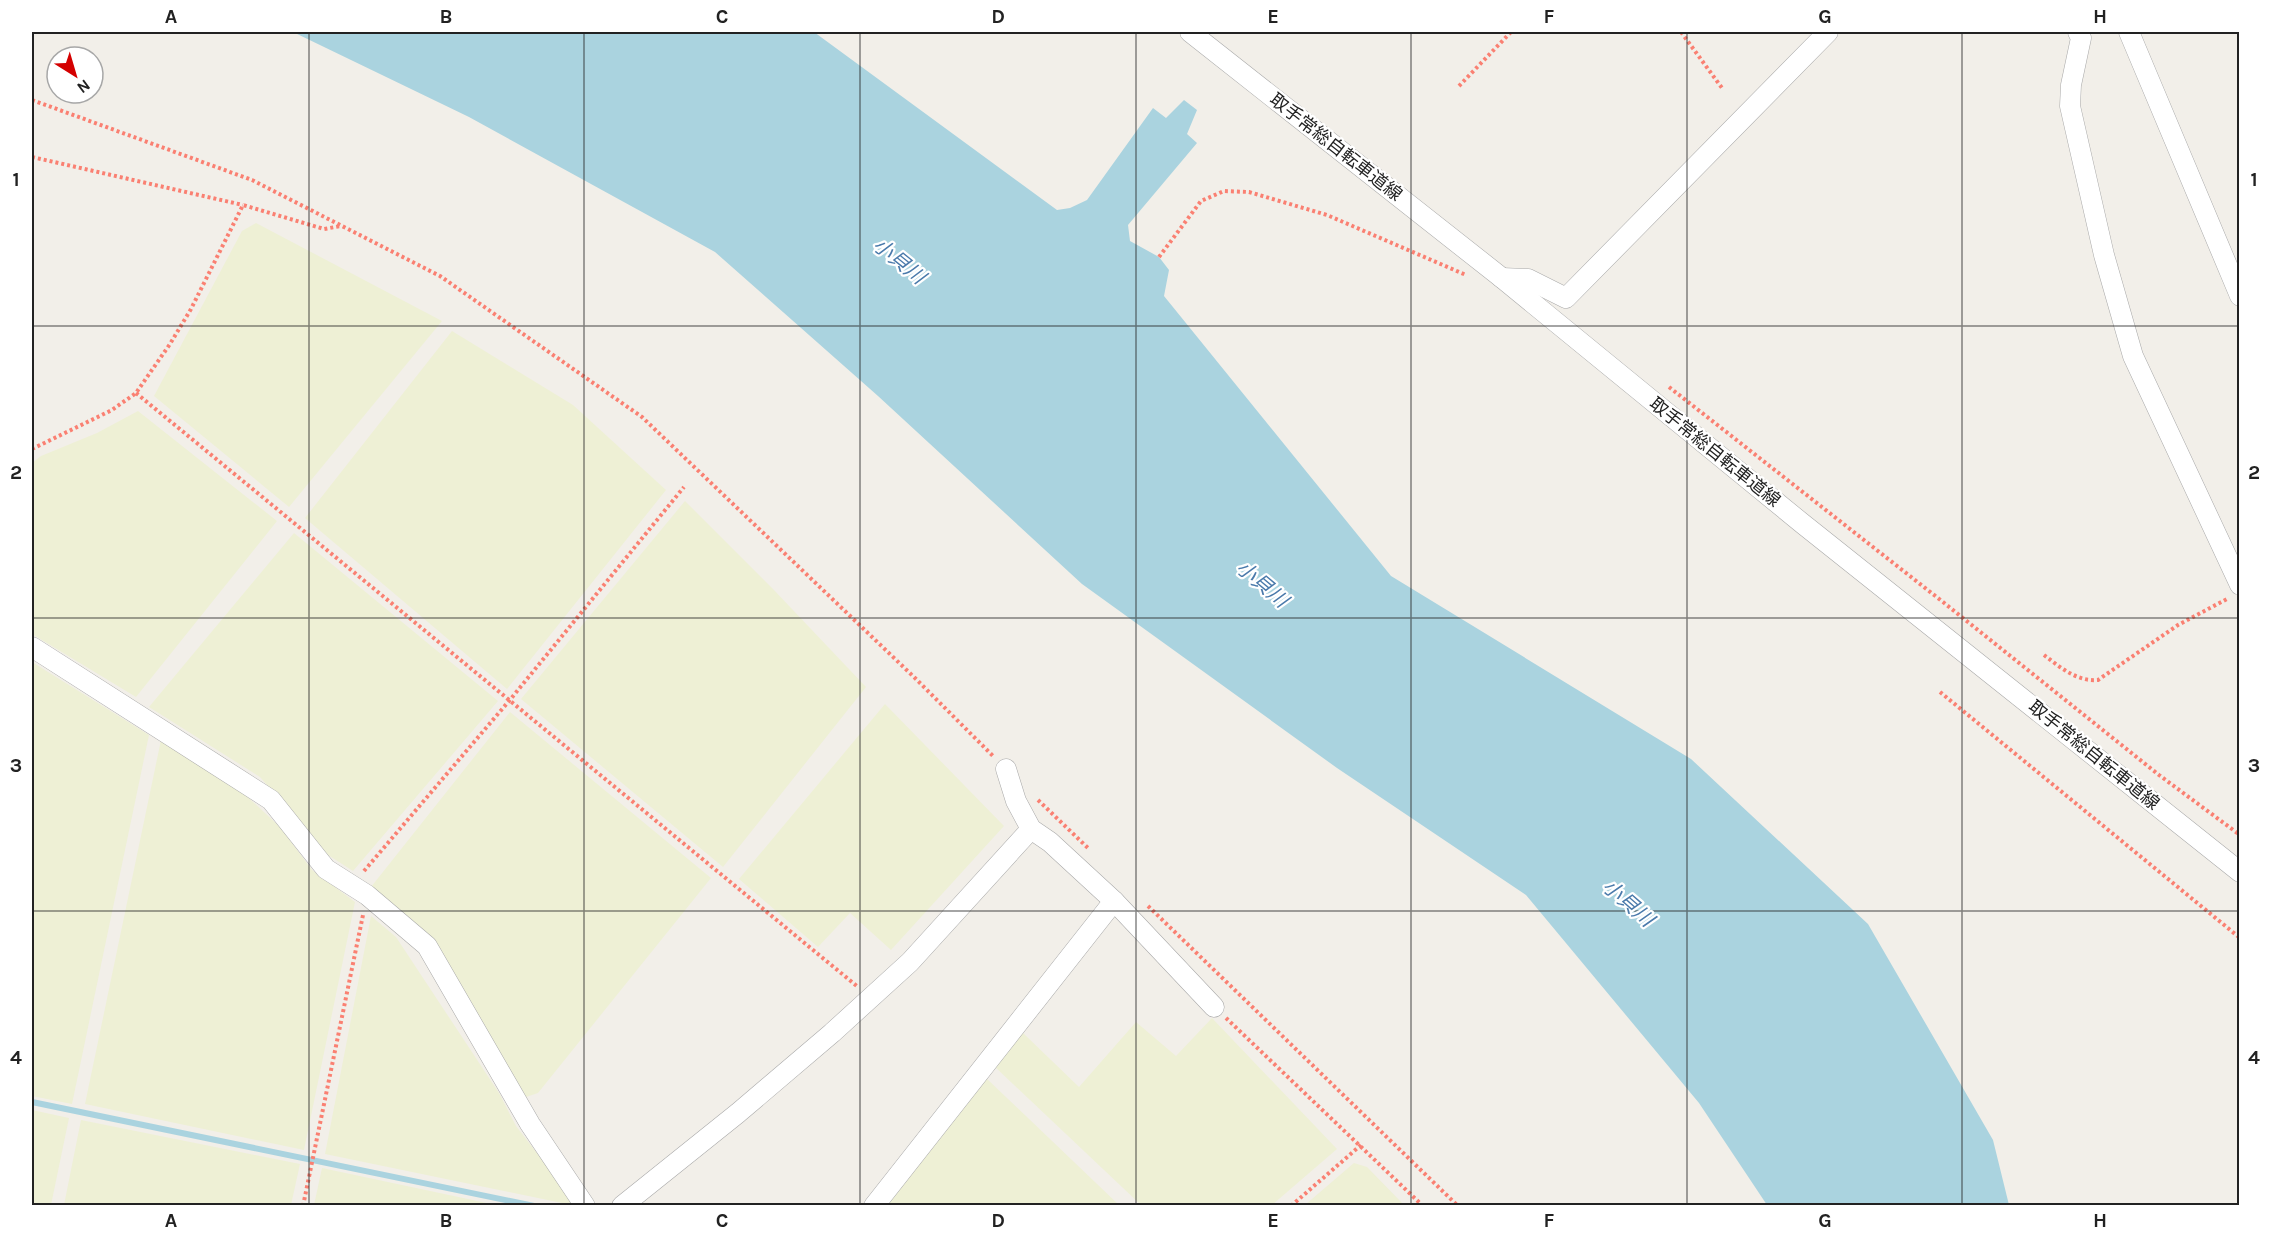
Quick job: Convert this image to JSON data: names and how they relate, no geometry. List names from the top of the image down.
{
  "streets": {
    "street": ["取手常総自転車道線"]
  },
  "water": ["小貝川"],
  "north": "bottom right",
  "grid": {
    "columns": [
      "A",
      "B",
      "C",
      "D",
      "E",
      "F",
      "G",
      "H"
    ],
    "rows": [
      "1",
      "2",
      "3",
      "4"
    ]
  }
}
